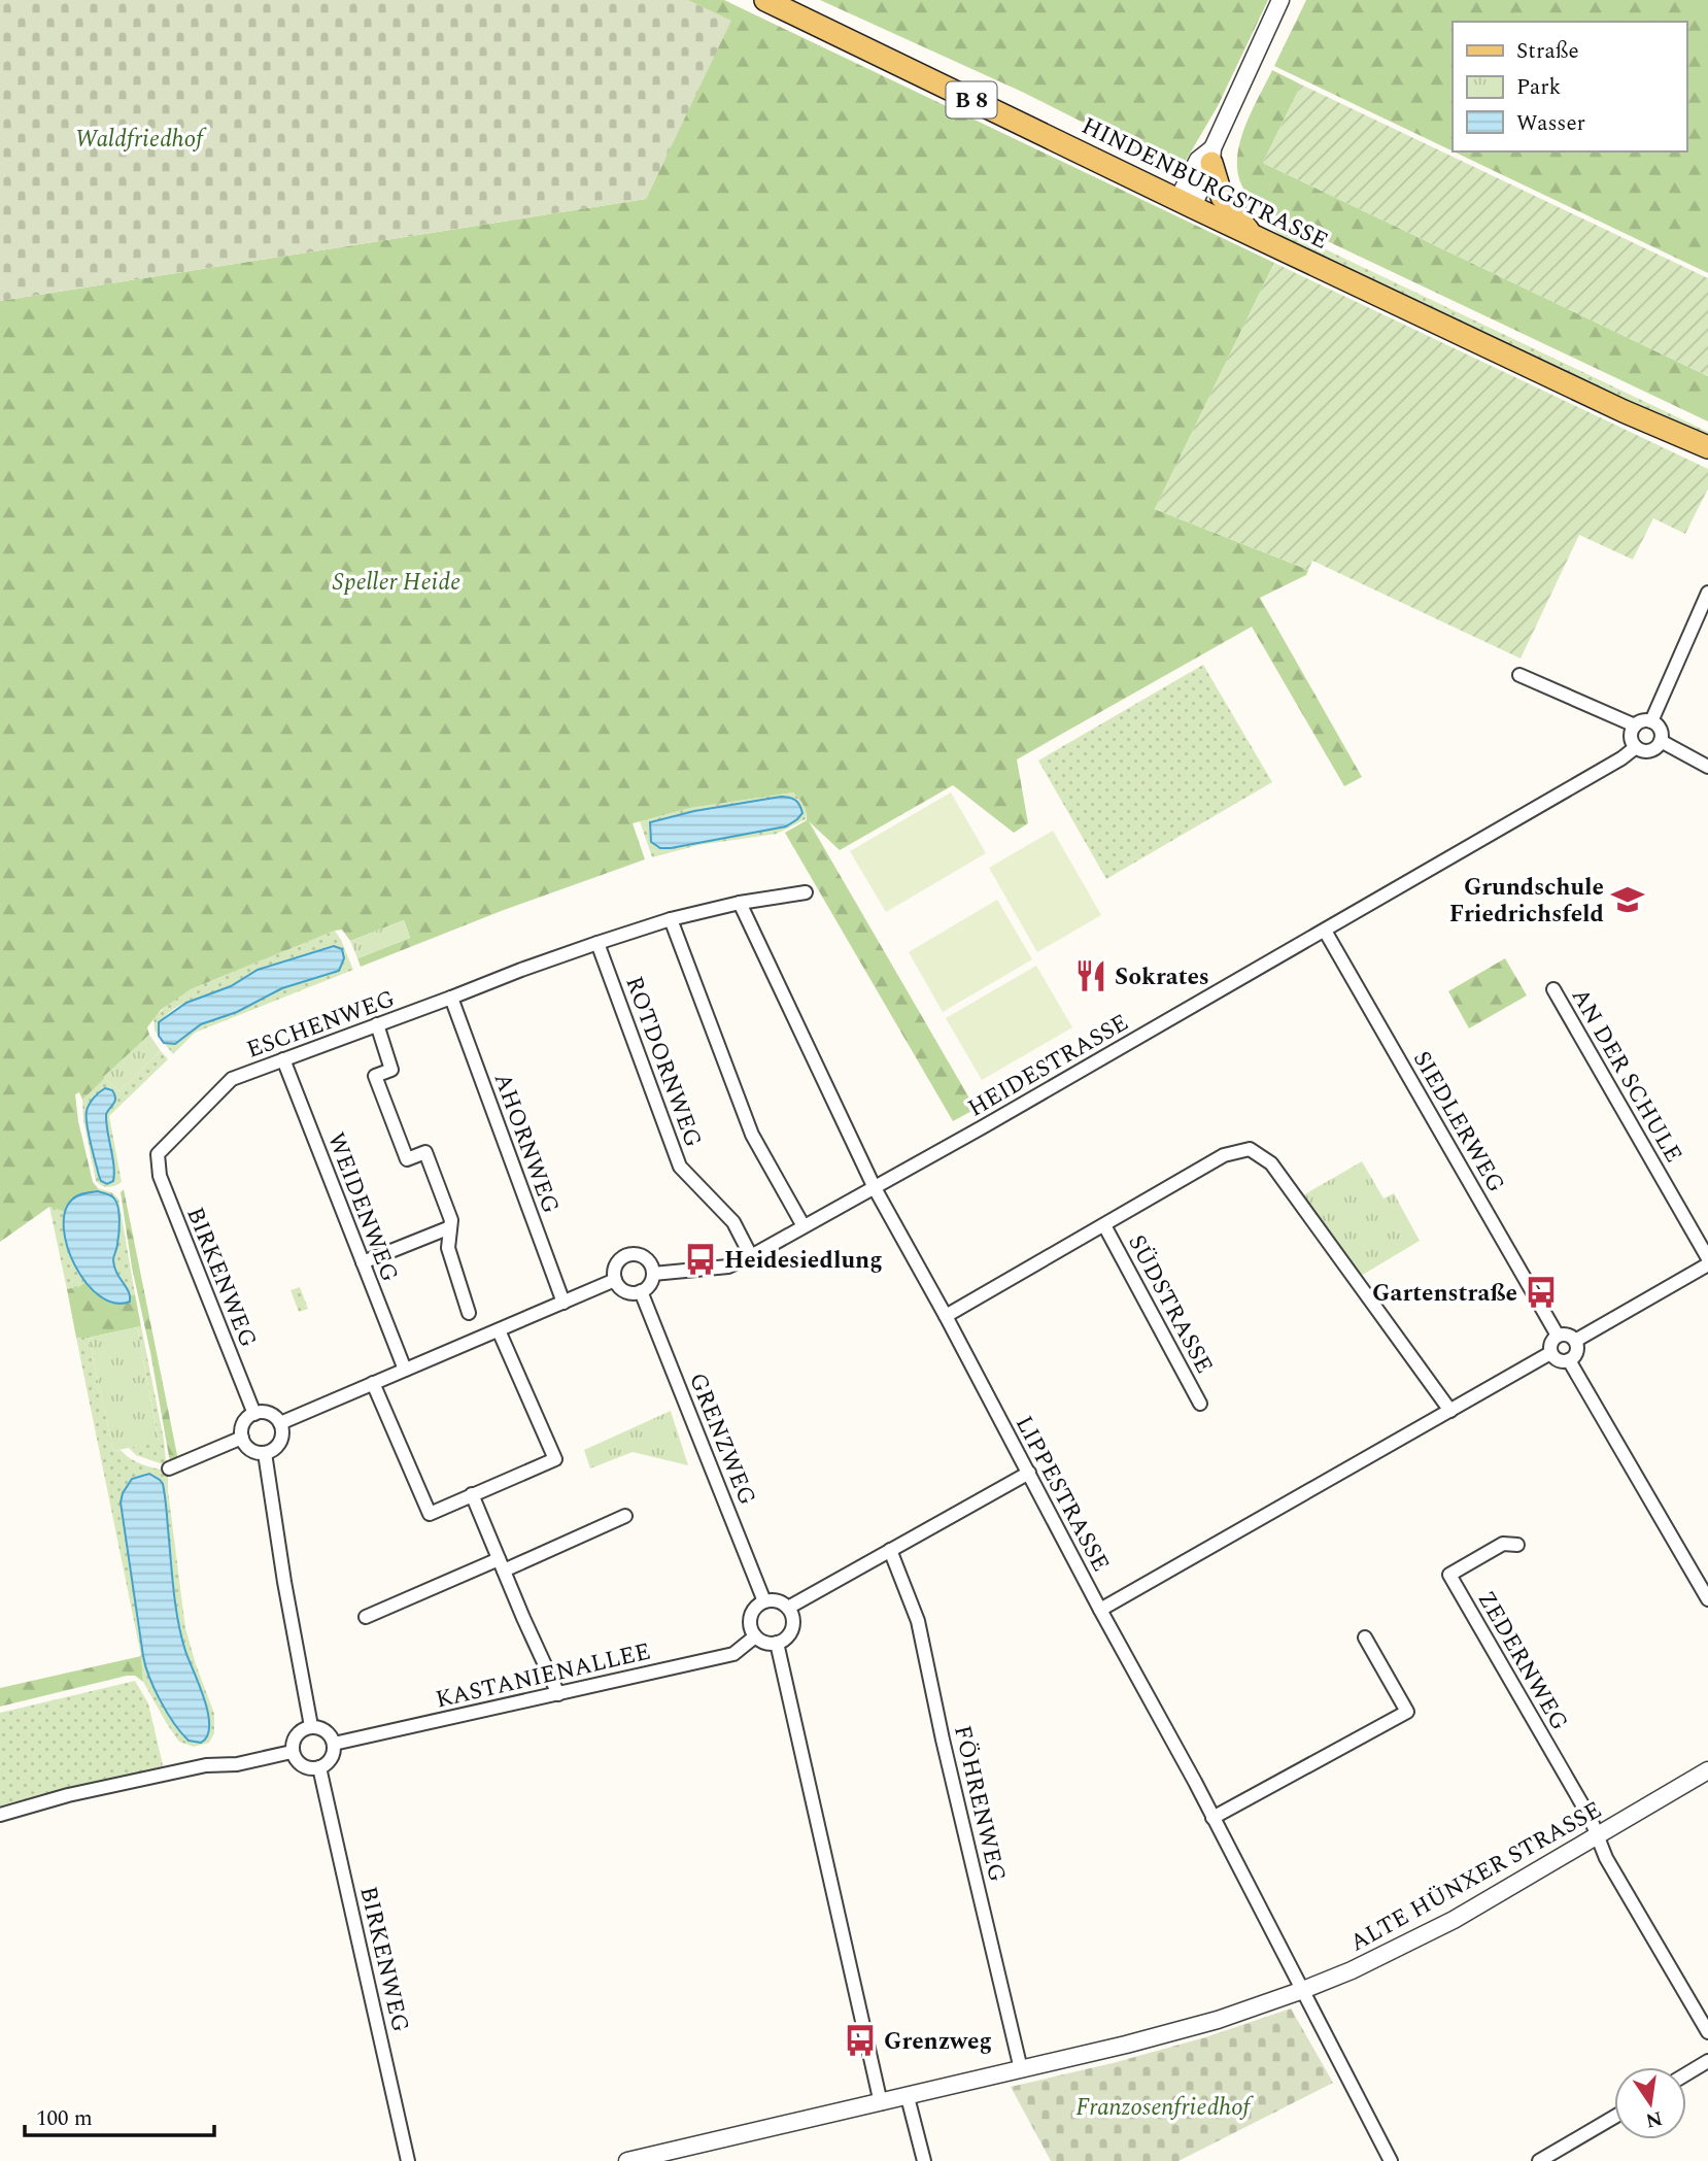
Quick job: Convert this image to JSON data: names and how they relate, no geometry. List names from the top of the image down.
{
  "streets": {
    "main road": ["B 8", "HINDENBURGSTRASSE"],
    "street": [
      "ESCHENWEG",
      "ROTDORNWEG",
      "HEIDESTRASSE",
      "AN DER SCHULE",
      "SIEDLERWEG",
      "AHORNWEG",
      "WEIDENWEG",
      "BIRKENWEG",
      "SÜDSTRASSE",
      "GRENZWEG",
      "LIPPESTRASSE",
      "ZEDERNWEG",
      "KASTANIENALLEE",
      "FÖHRENWEG",
      "ALTE HÜNXER STRASSE"
    ]
  },
  "crossings": [
    ["ESCHENWEG", "ROTDORNWEG"],
    ["ESCHENWEG", "AHORNWEG"],
    ["ESCHENWEG", "WEIDENWEG"],
    ["ESCHENWEG", "BIRKENWEG"],
    ["ROTDORNWEG", "HEIDESTRASSE"],
    ["HEIDESTRASSE", "SIEDLERWEG"],
    ["HEIDESTRASSE", "GRENZWEG"],
    ["HEIDESTRASSE", "LIPPESTRASSE"],
    ["BIRKENWEG", "KASTANIENALLEE"],
    ["SÜDSTRASSE", "LIPPESTRASSE"],
    ["GRENZWEG", "KASTANIENALLEE"],
    ["LIPPESTRASSE", "ALTE HÜNXER STRASSE"],
    ["ZEDERNWEG", "ALTE HÜNXER STRASSE"],
    ["FÖHRENWEG", "ALTE HÜNXER STRASSE"]
  ],
  "parks": ["Waldfriedhof", "Speller Heide", "Franzosenfriedhof"],
  "places": {
    "school or university": ["Grundschule Friedrichsfeld"],
    "restaurant": ["Sokrates"],
    "bus stop": ["Heidesiedlung", "Gartenstraße", "Grenzweg"]
  },
  "legend": ["Straße", "Park", "Wasser"],
  "scale_bar": "100 m",
  "north": "bottom"
}
